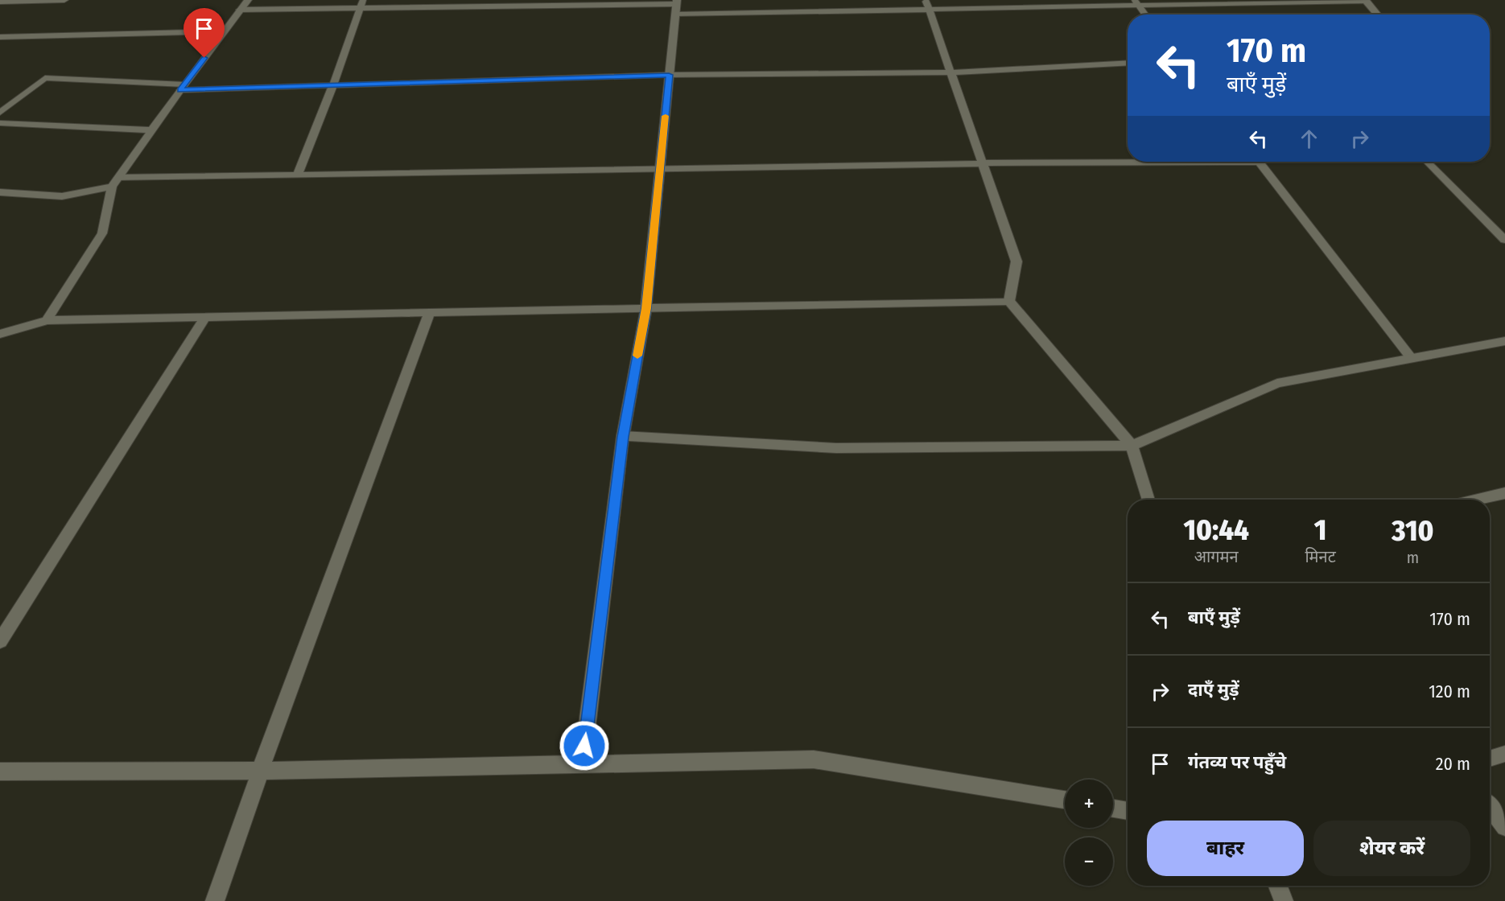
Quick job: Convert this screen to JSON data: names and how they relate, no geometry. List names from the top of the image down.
{
  "page": {
    "turn": ["170 m", "बाएँ मुड़ें"],
    "eta": [
      "10:44",
      "आगमन",
      "1",
      "मिनट",
      "310",
      "m"
    ],
    "list": [
      {
        "name": "बाएँ मुड़ें",
        "value": "170 m"
      },
      {
        "name": "दाएँ मुड़ें",
        "value": "120 m"
      },
      {
        "name": "गंतव्य पर पहुँचे",
        "value": "20 m"
      }
    ],
    "map_buttons": ["+", "−"],
    "buttons": ["बाहर", "शेयर करें"]
  }
}
